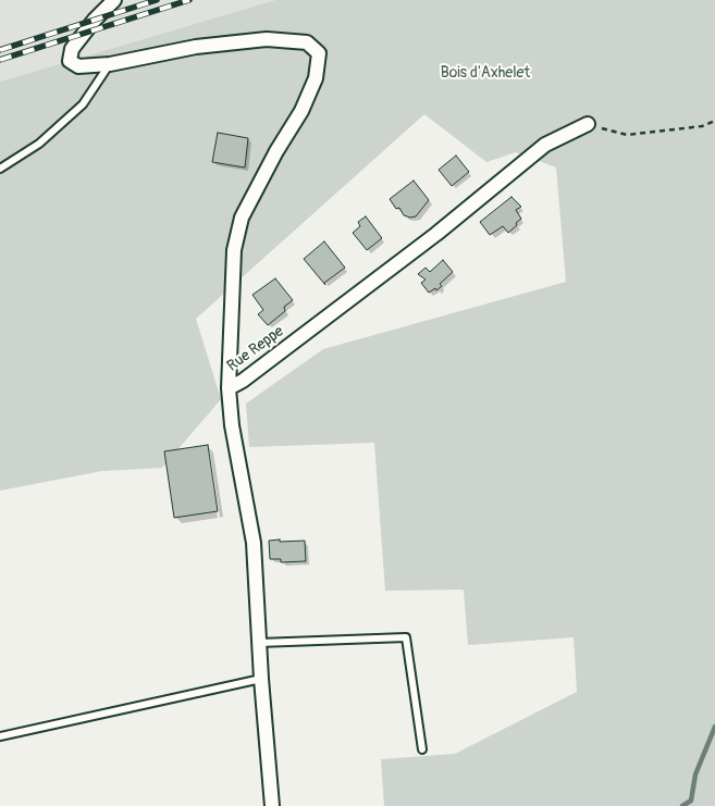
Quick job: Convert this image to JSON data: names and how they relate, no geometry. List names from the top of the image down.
{
  "streets": {
    "street": ["Rue Reppe"]
  },
  "parks": ["Bois d'Axhelet"]
}
